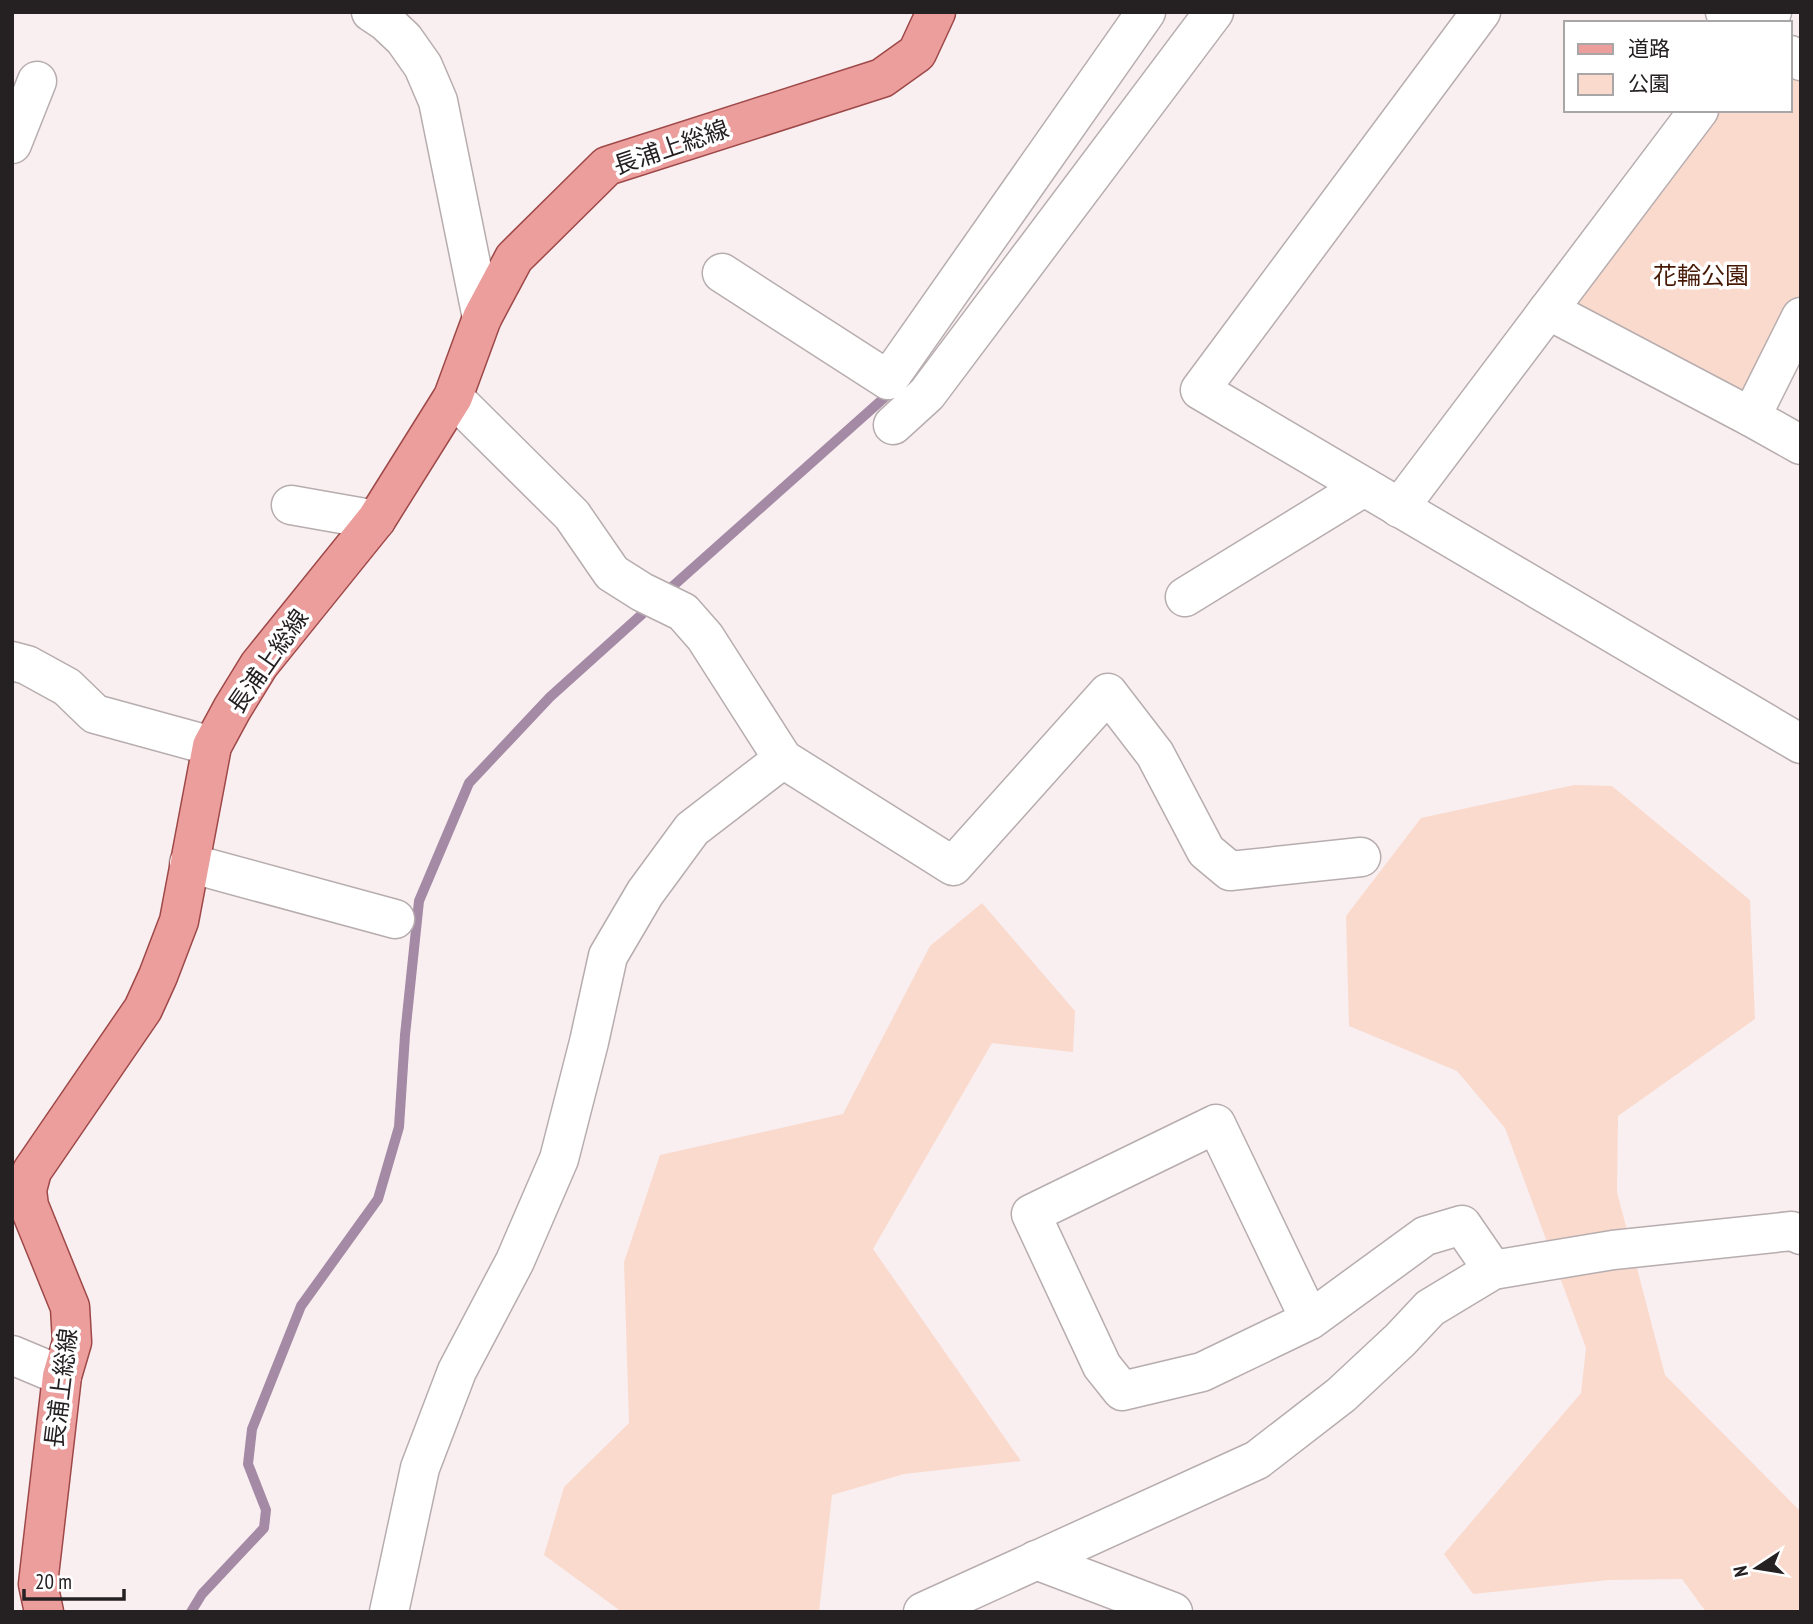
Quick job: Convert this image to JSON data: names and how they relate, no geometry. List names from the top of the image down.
{
  "streets": {
    "main road": ["長浦上総線"]
  },
  "parks": ["花輪公園"],
  "legend": ["道路", "公園"],
  "scale_bar": "20 m",
  "north": "left"
}
